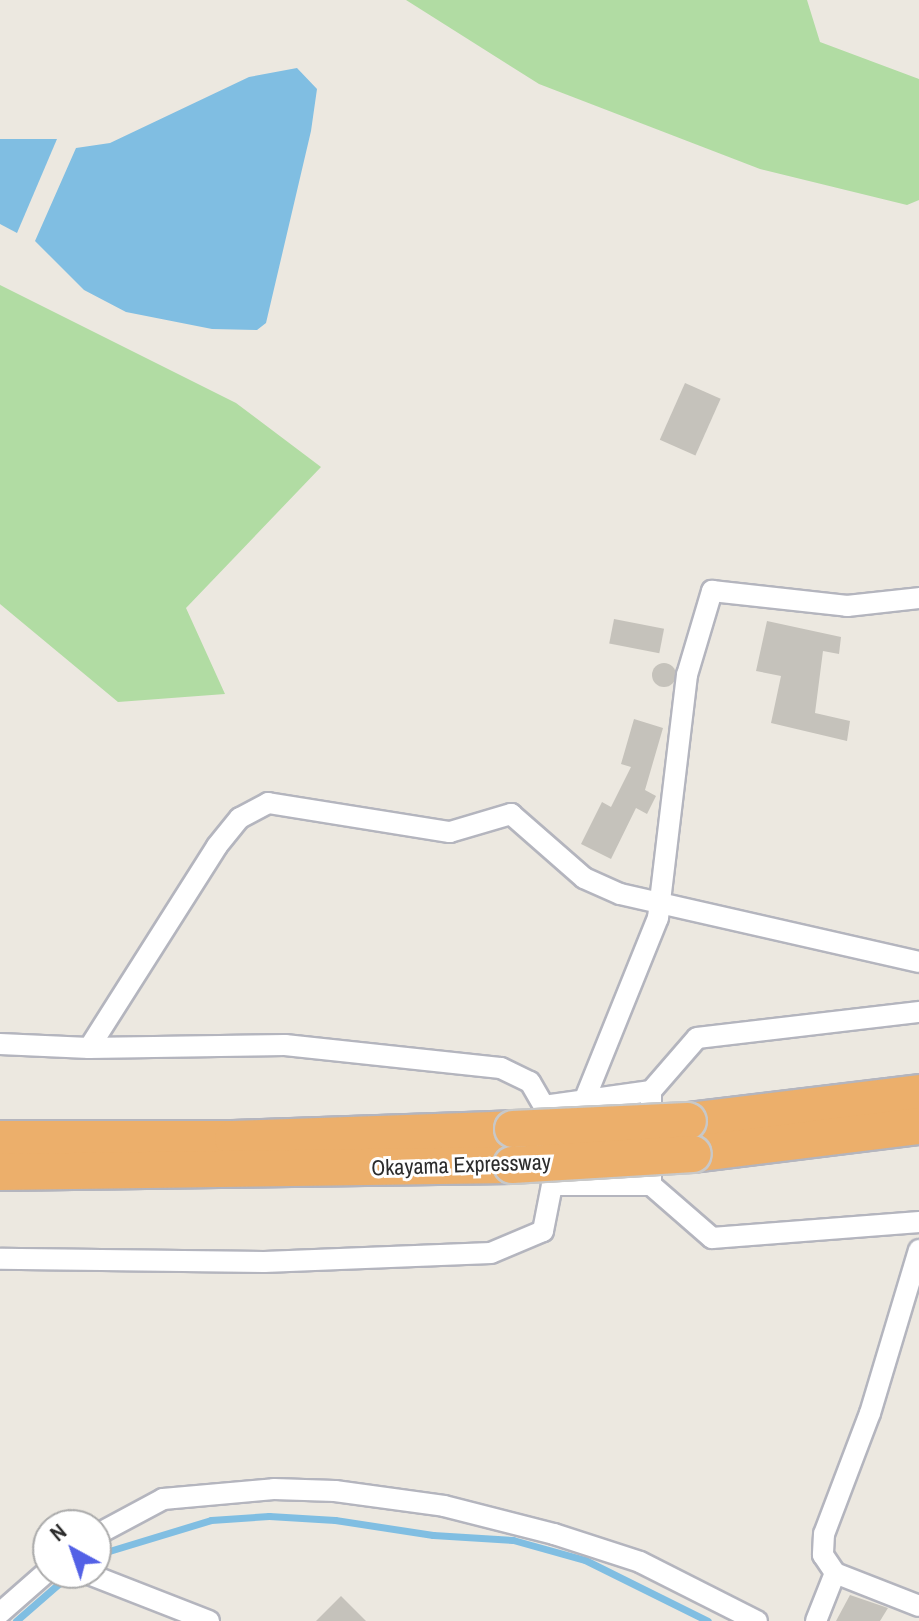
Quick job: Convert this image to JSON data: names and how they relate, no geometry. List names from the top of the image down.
{
  "streets": {
    "highway": ["Okayama Expressway"]
  },
  "north": "top left"
}
